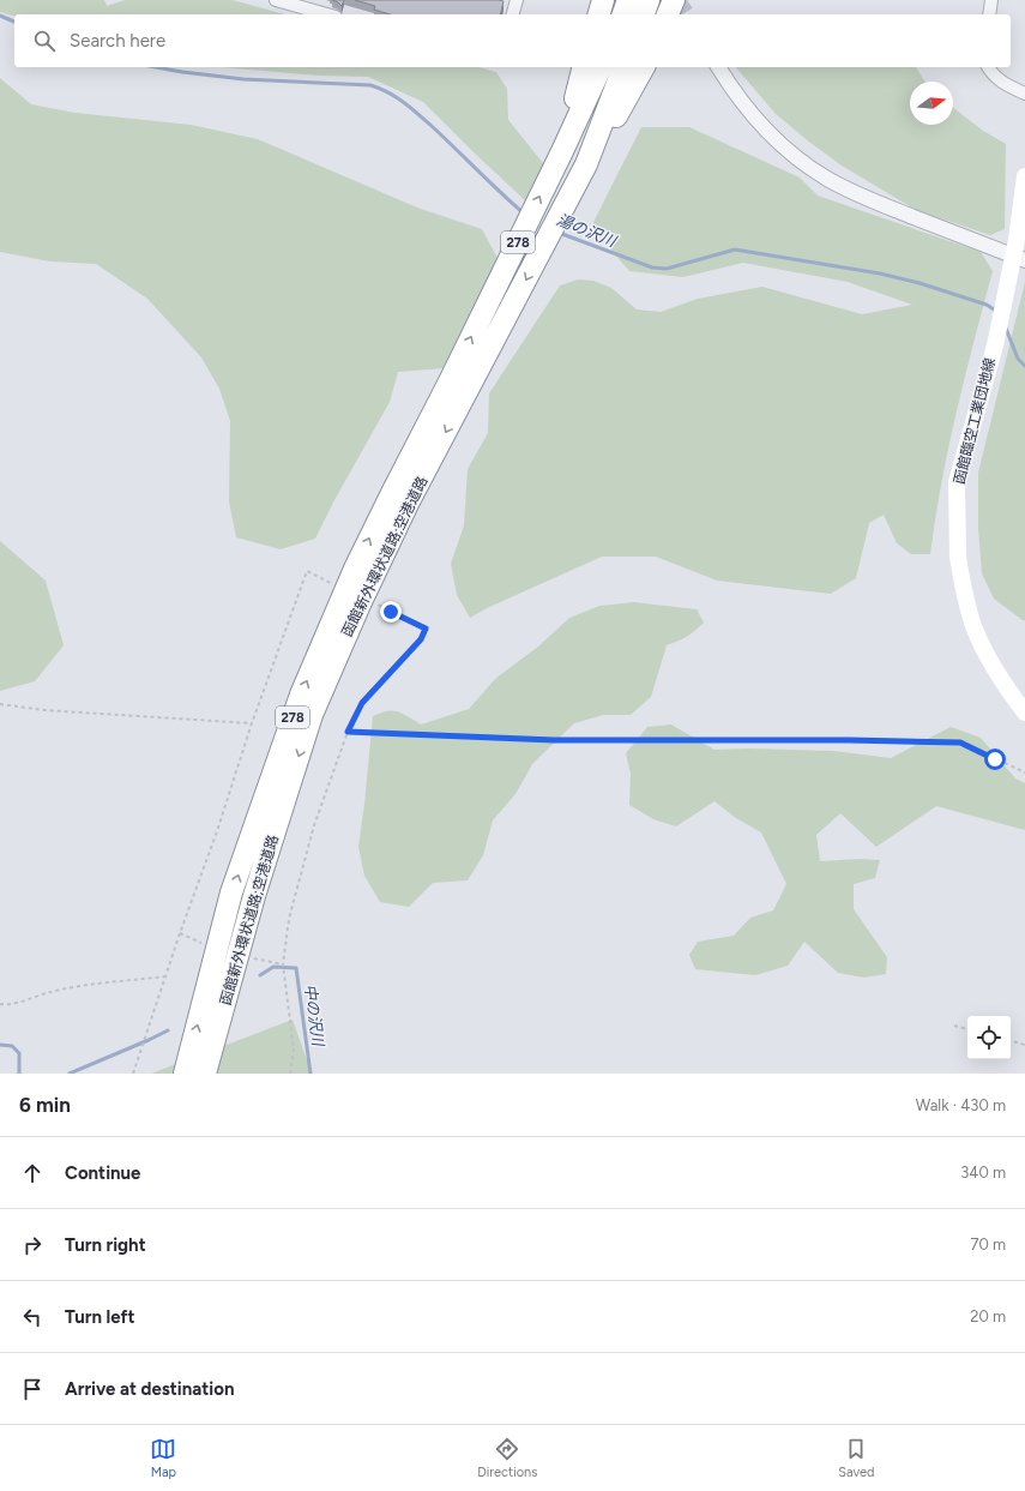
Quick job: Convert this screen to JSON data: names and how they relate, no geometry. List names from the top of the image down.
{
  "streets": {
    "highway": ["278", "函館新外環状道路;空港道路"],
    "main road": ["函館臨空工業団地線"]
  },
  "water": ["湯の沢川", "中の沢川"],
  "north": "right",
  "page": {
    "search": "Search here",
    "heading": ["6 min", "Walk · 430 m"],
    "list": [
      ["Continue", "340 m"],
      ["Turn right", "70 m"],
      ["Turn left", "20 m"],
      "Arrive at destination"
    ],
    "nav": ["Map", "Directions", "Saved"]
  }
}
